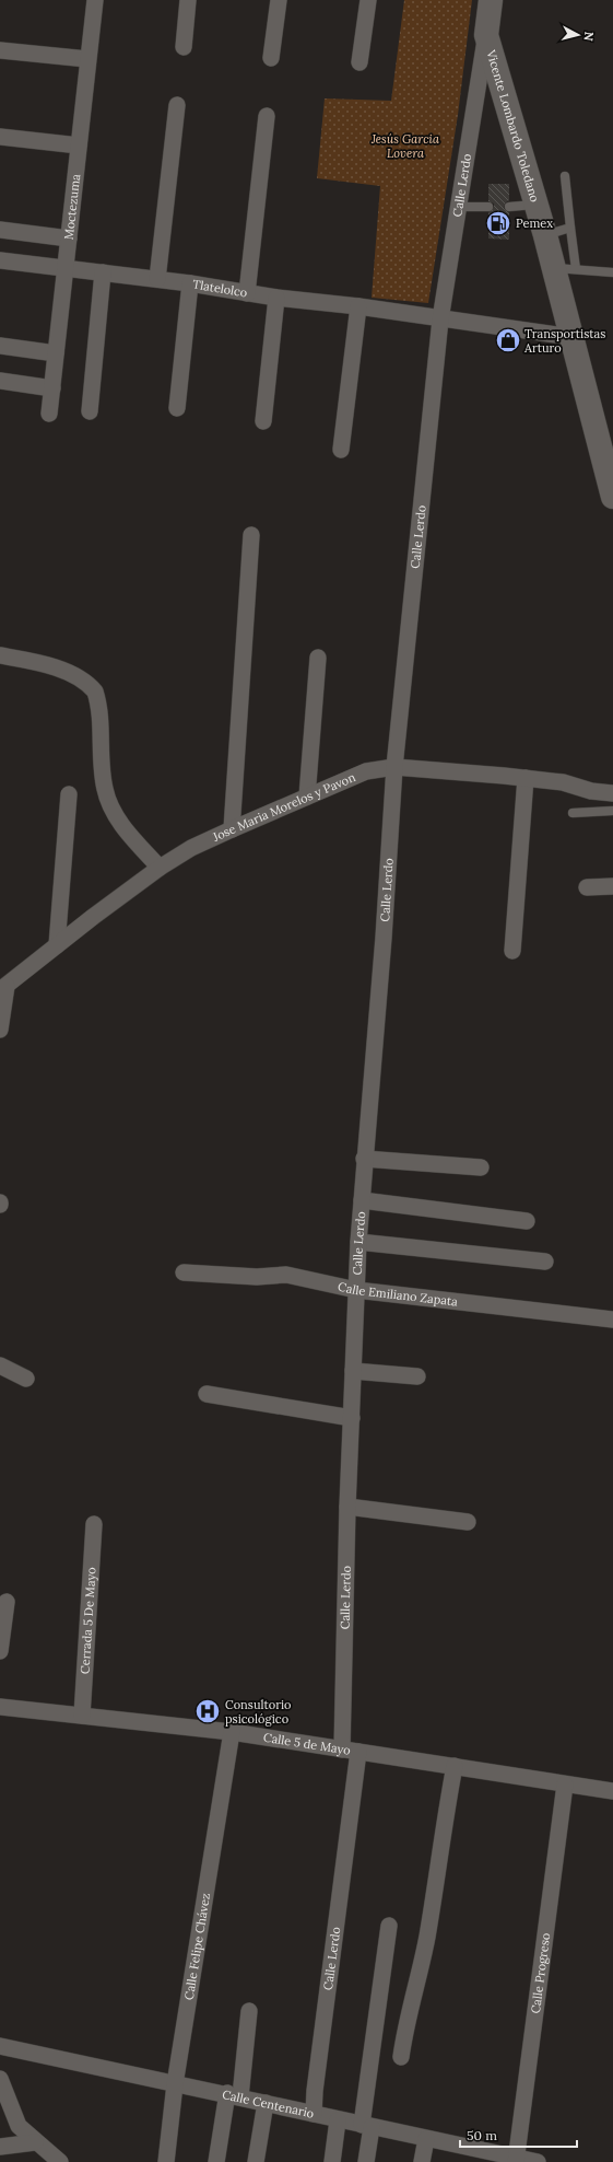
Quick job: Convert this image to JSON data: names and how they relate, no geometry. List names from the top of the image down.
{
  "streets": {
    "main road": ["Vicente Lombardo Toledano"],
    "street": [
      "Calle Lerdo",
      "Moctezuma",
      "Tlatelolco",
      "Jose Maria Morelos y Pavon",
      "Calle Emiliano Zapata",
      "Cerrada 5 De Mayo",
      "Calle 5 de Mayo",
      "Calle Felipe Chávez",
      "Calle Progreso",
      "Calle Centenario"
    ]
  },
  "crossings": [
    ["Vicente Lombardo Toledano", "Calle Lerdo"],
    ["Vicente Lombardo Toledano", "Tlatelolco"],
    ["Calle Lerdo", "Tlatelolco"],
    ["Calle Lerdo", "Jose Maria Morelos y Pavon"],
    ["Calle Lerdo", "Calle Emiliano Zapata"],
    ["Calle Lerdo", "Calle 5 de Mayo"],
    ["Calle Lerdo", "Calle Centenario"],
    ["Moctezuma", "Tlatelolco"],
    ["Cerrada 5 De Mayo", "Calle 5 de Mayo"],
    ["Calle 5 de Mayo", "Calle Felipe Chávez"],
    ["Calle 5 de Mayo", "Calle Progreso"],
    ["Calle Felipe Chávez", "Calle Centenario"],
    ["Calle Progreso", "Calle Centenario"]
  ],
  "parks": ["Jesús Garcia Lovera"],
  "places": {
    "fuel station": ["Pemex"],
    "shop": ["Transportistas Arturo"],
    "hospital": ["Consultorio psicológico"]
  },
  "scale_bar": "50 m",
  "north": "right"
}
